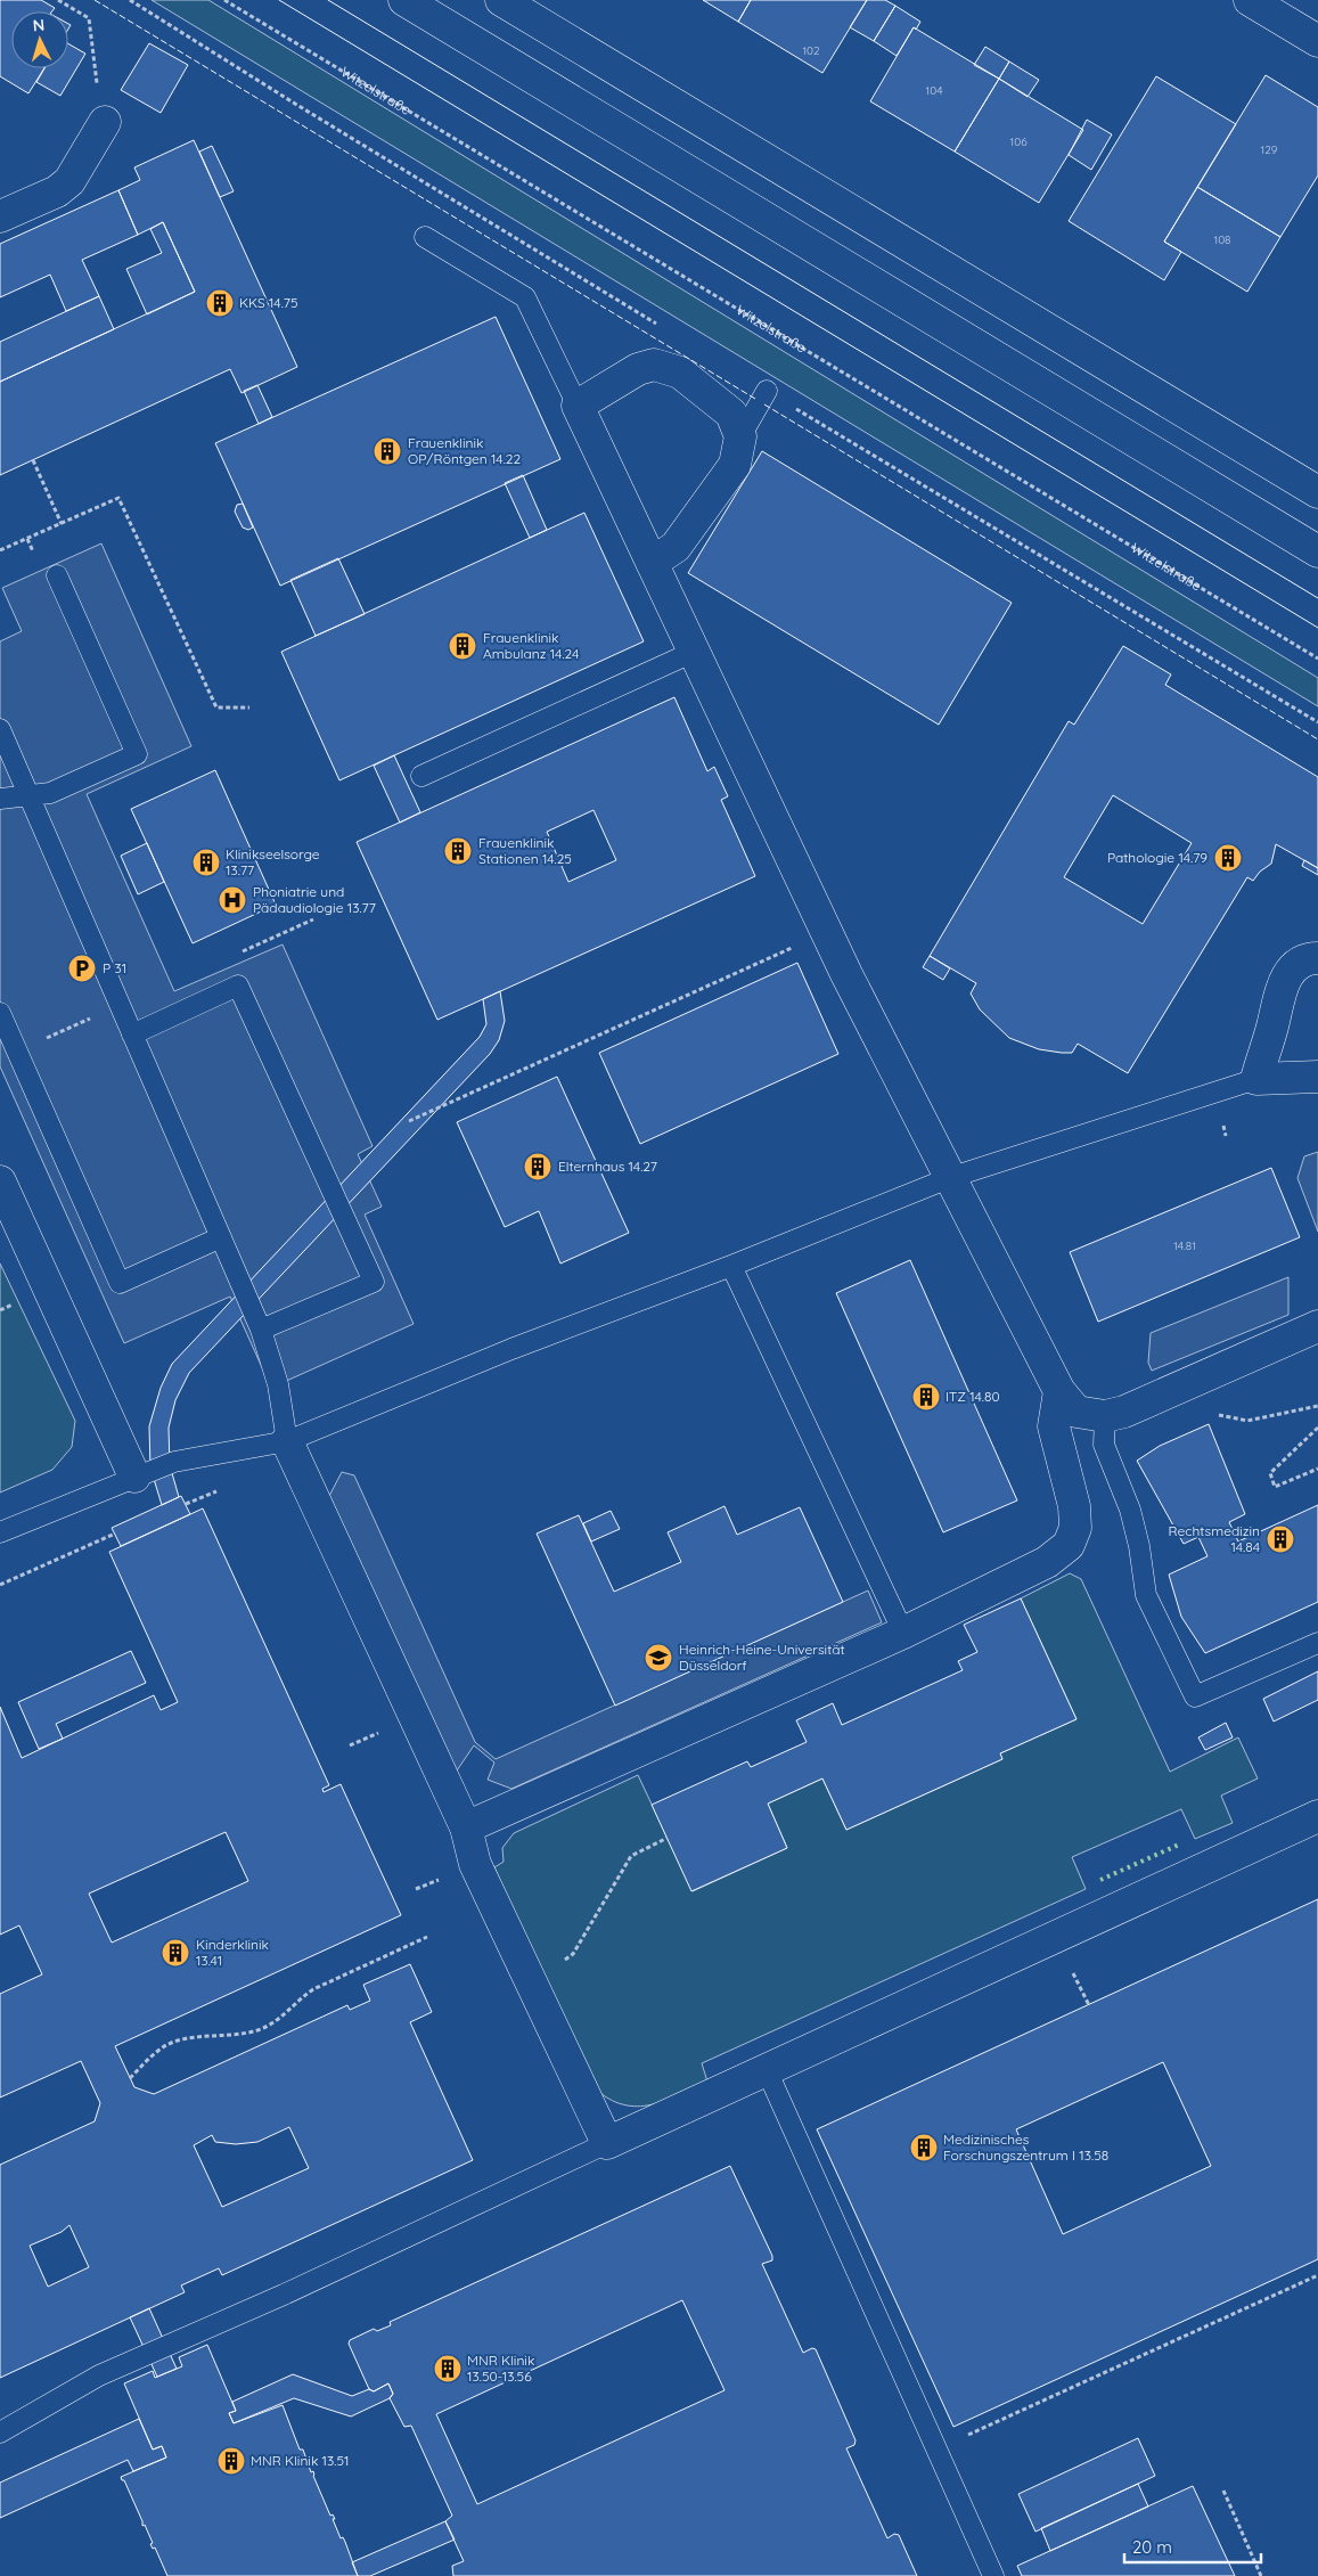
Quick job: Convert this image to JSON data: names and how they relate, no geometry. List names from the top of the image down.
{
  "streets": {
    "path": ["Witzelstraße"]
  },
  "places": {
    "building": [
      "KKS 14.75",
      "Frauenklinik OP/Röntgen 14.22",
      "Frauenklinik Ambulanz 14.24",
      "Frauenklinik Stationen 14.25",
      "Pathologie 14.79",
      "Klinikseelsorge 13.77",
      "Elternhaus 14.27",
      "ITZ 14.80",
      "Rechtsmedizin 14.84",
      "Kinderklinik 13.41",
      "Medizinisches Forschungszentrum I 13.58",
      "MNR Klinik 13.50-13.56",
      "MNR Klinik 13.51"
    ],
    "hospital": ["Phoniatrie und Pädaudiologie 13.77"],
    "parking": ["P 31"],
    "school or university": ["Heinrich-Heine-Universität Düsseldorf"]
  },
  "house_numbers": [
    "102",
    "104",
    "106",
    "129",
    "108",
    "14.81"
  ],
  "scale_bar": "20 m",
  "north": "top"
}
